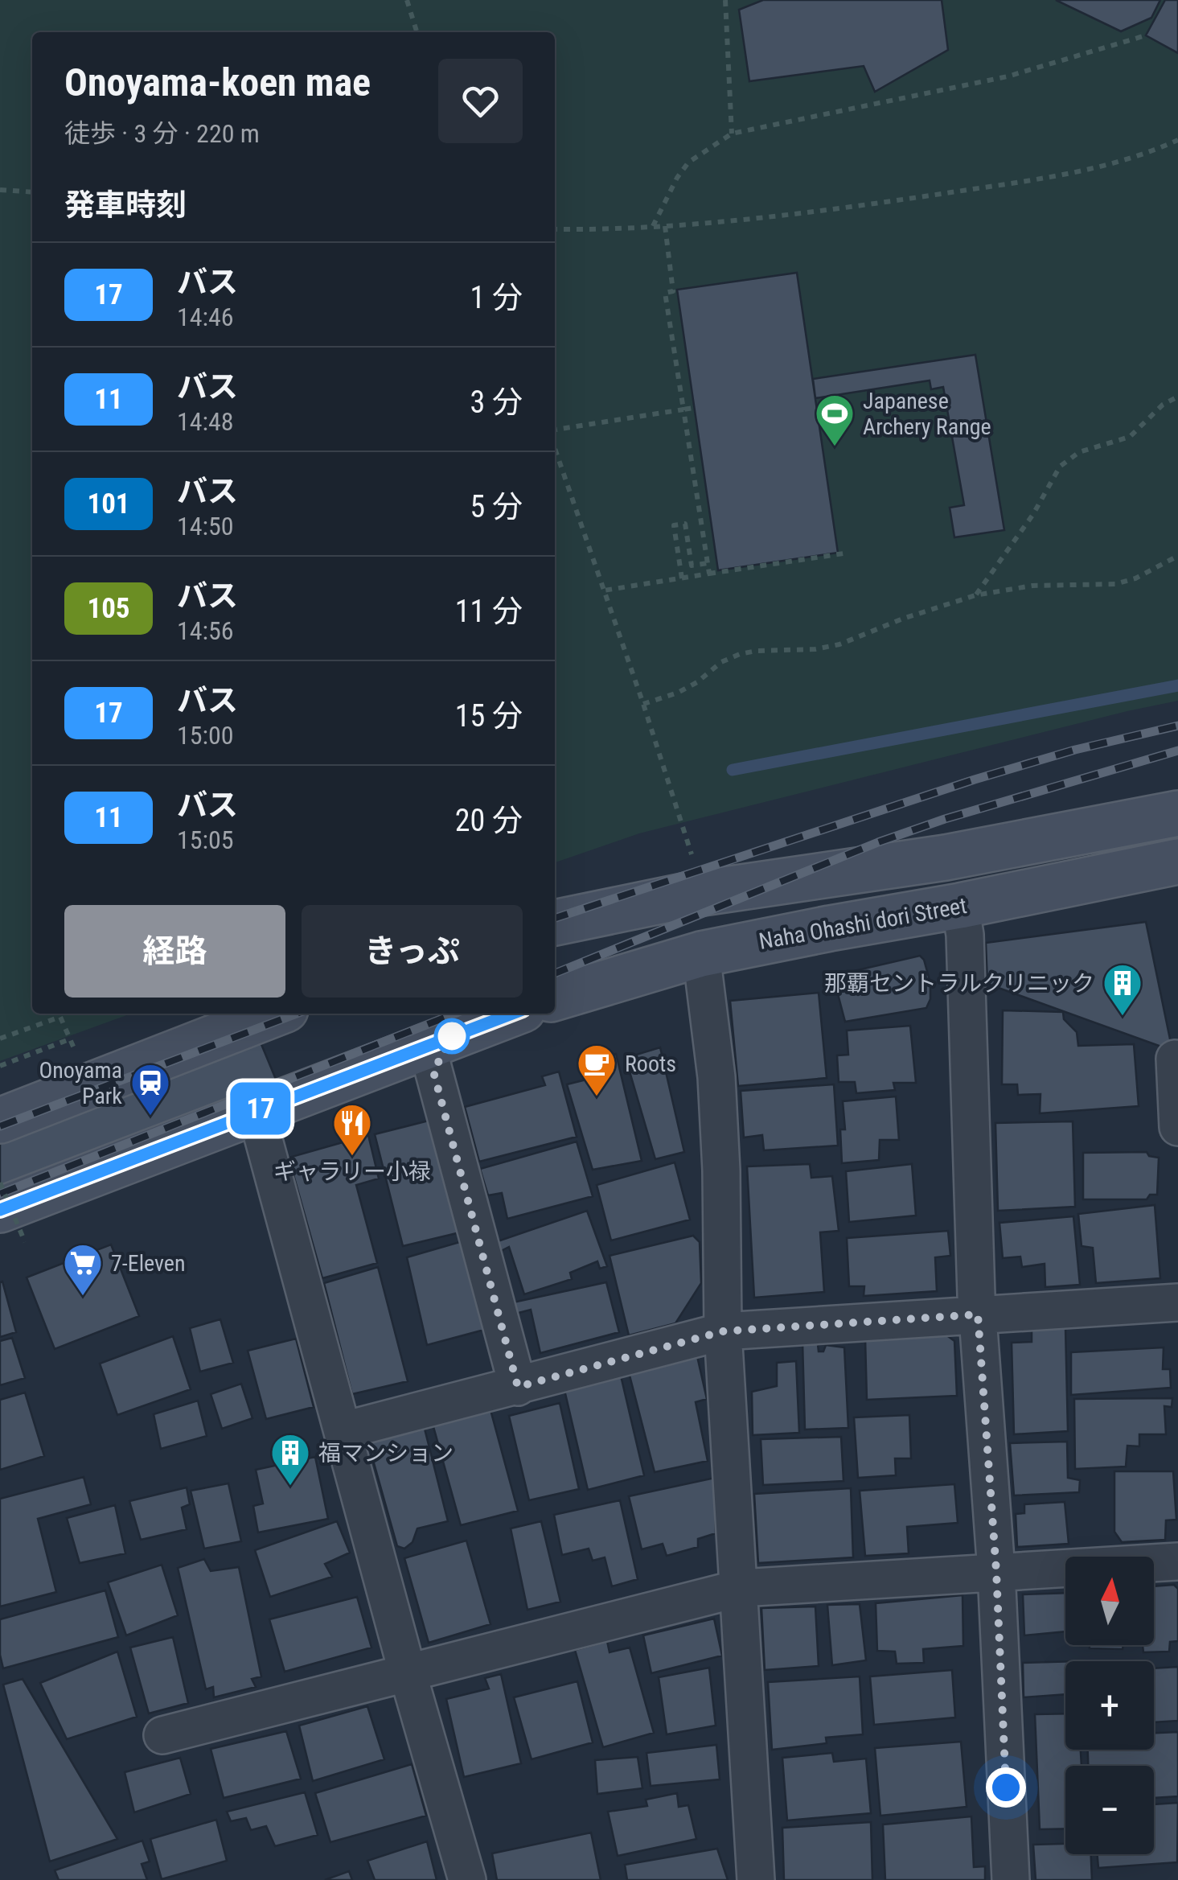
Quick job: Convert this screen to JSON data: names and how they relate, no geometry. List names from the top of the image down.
{
  "streets": {
    "main road": ["Naha Ohashi dori Street"]
  },
  "places": {
    "sports": ["Japanese Archery Range"],
    "building": ["那覇セントラルクリニック", "福マンション"],
    "cafe": ["Roots"],
    "station": ["Onoyama Park"],
    "restaurant": ["ギャラリー小禄"],
    "supermarket": ["7-Eleven"]
  },
  "lines": ["bus line 17"],
  "north": "top",
  "page": {
    "on_map": "17",
    "heading": [
      ["Onoyama-koen mae", "徒歩 · 3 分 · 220 m"],
      "発車時刻"
    ],
    "list": [
      {
        "mark": "17",
        "name": "バス",
        "note": "14:46",
        "value": "1 分"
      },
      {
        "mark": "11",
        "name": "バス",
        "note": "14:48",
        "value": "3 分"
      },
      {
        "mark": "101",
        "name": "バス",
        "note": "14:50",
        "value": "5 分"
      },
      {
        "mark": "105",
        "name": "バス",
        "note": "14:56",
        "value": "11 分"
      },
      {
        "mark": "17",
        "name": "バス",
        "note": "15:00",
        "value": "15 分"
      },
      {
        "mark": "11",
        "name": "バス",
        "note": "15:05",
        "value": "20 分"
      }
    ],
    "buttons": ["経路", "きっぷ"],
    "map_buttons": ["+", "−"]
  }
}
